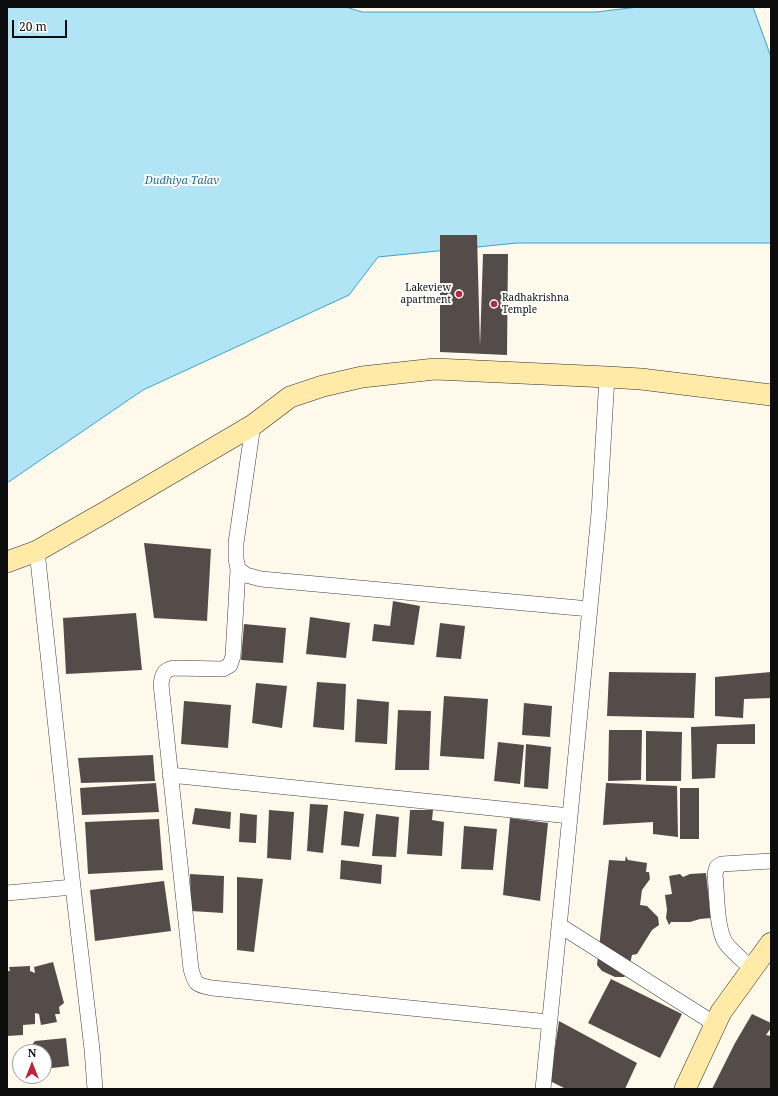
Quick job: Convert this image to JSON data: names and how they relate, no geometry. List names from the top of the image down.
{
  "water": ["Dudhiya Talav"],
  "places": ["Lakeview apartment", "Radhakrishna Temple"],
  "scale_bar": "20 m",
  "north": "top"
}
